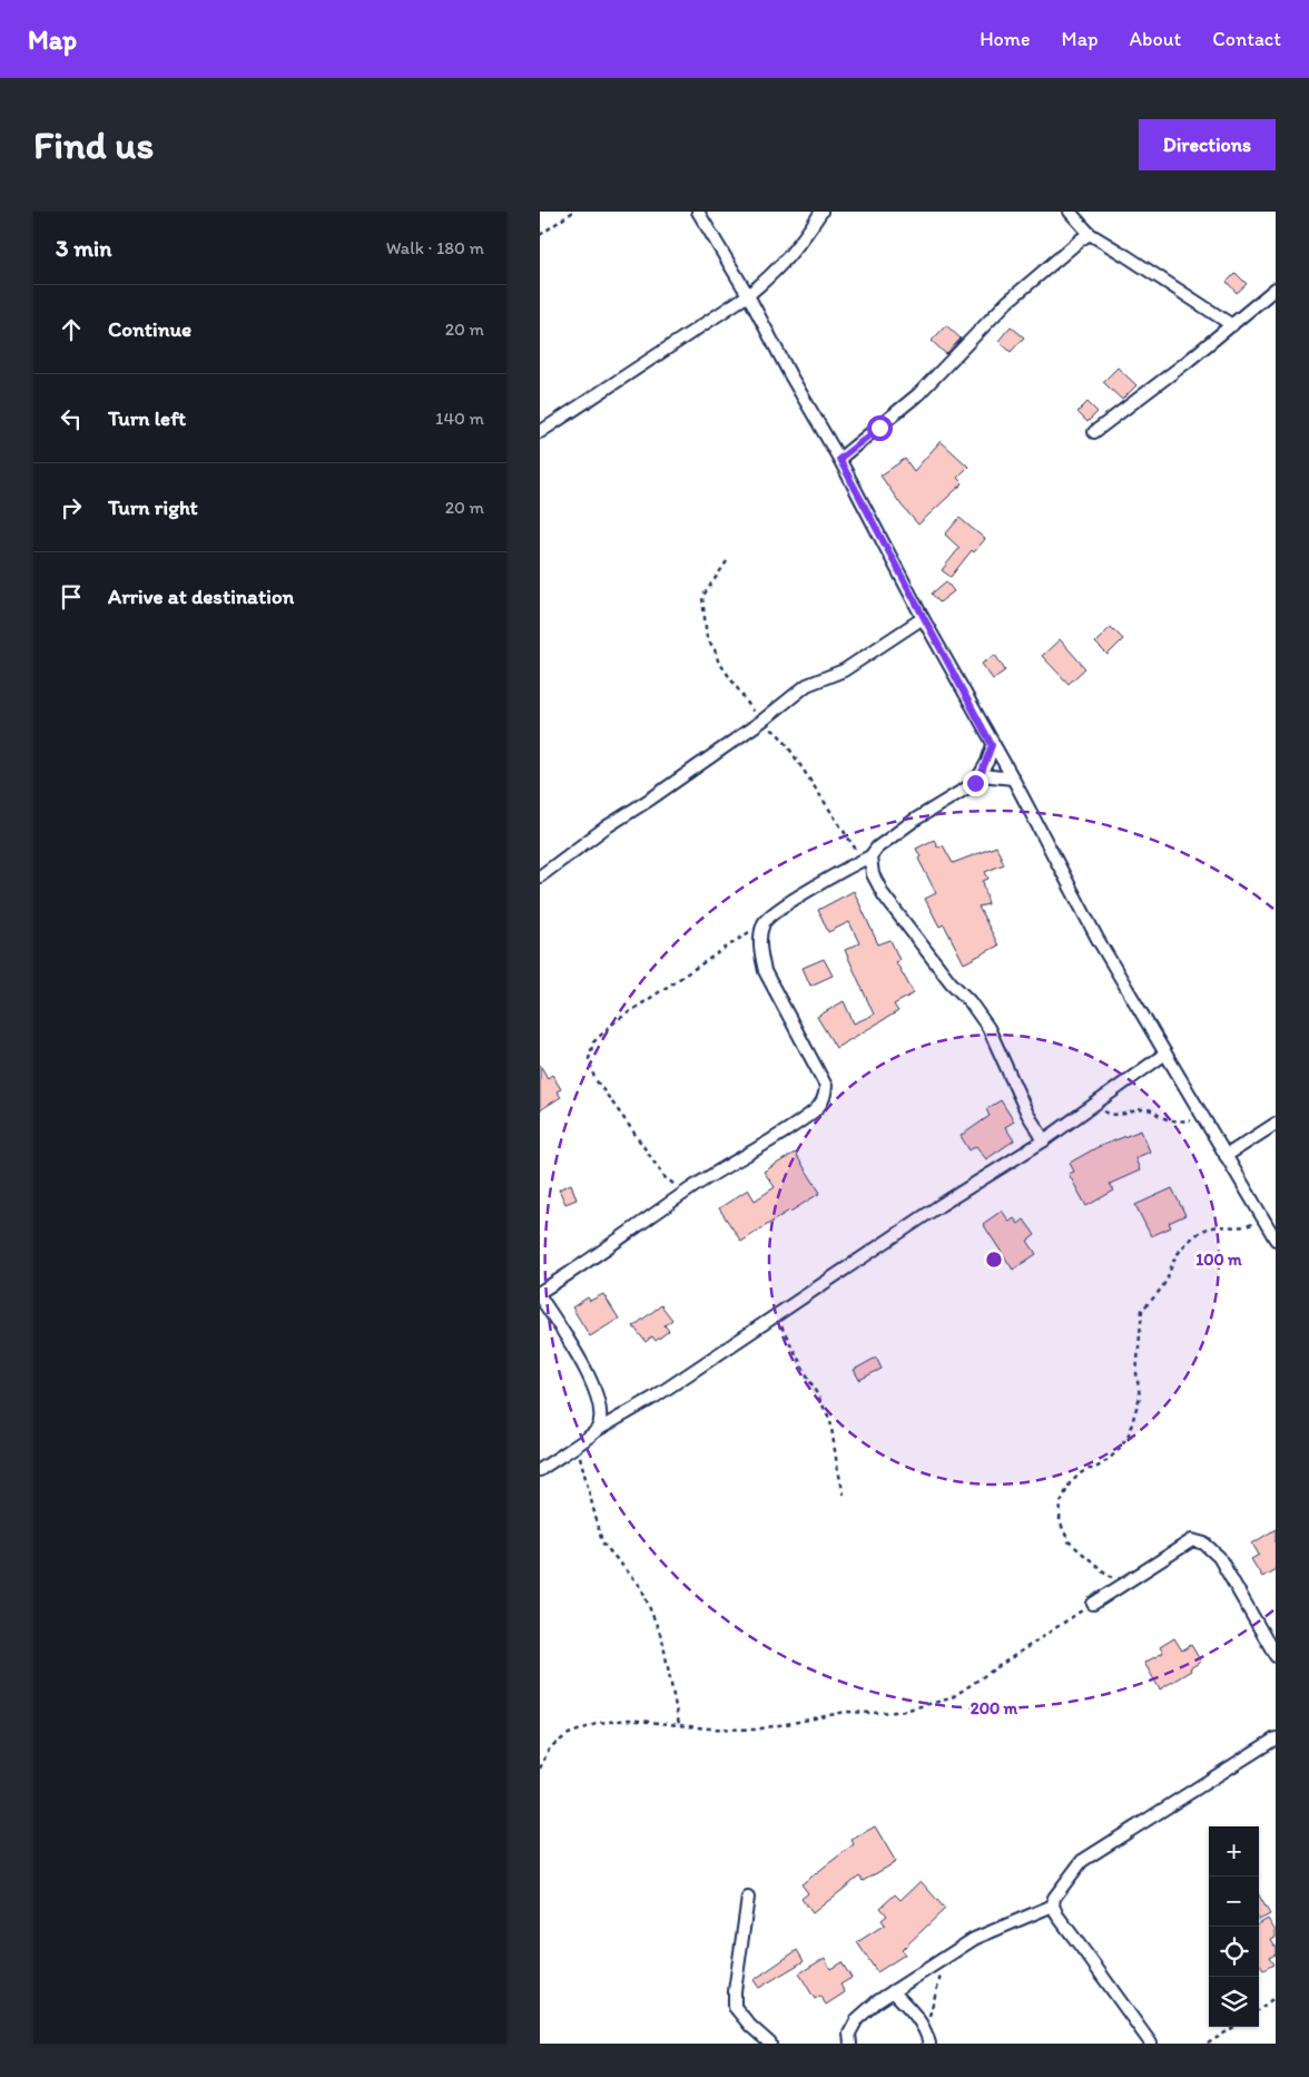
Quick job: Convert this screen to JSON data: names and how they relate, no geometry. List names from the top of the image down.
{
  "page": {
    "header": "Map",
    "nav": [
      "Home",
      "Map",
      "About",
      "Contact"
    ],
    "buttons": "Directions",
    "title": "Find us",
    "heading": ["3 min", "Walk · 180 m"],
    "list": [
      ["Continue", "20 m"],
      ["Turn left", "140 m"],
      ["Turn right", "20 m"],
      "Arrive at destination"
    ],
    "map_buttons": ["+", "−"]
  },
  "rings": ["100 m", "200 m"]
}
